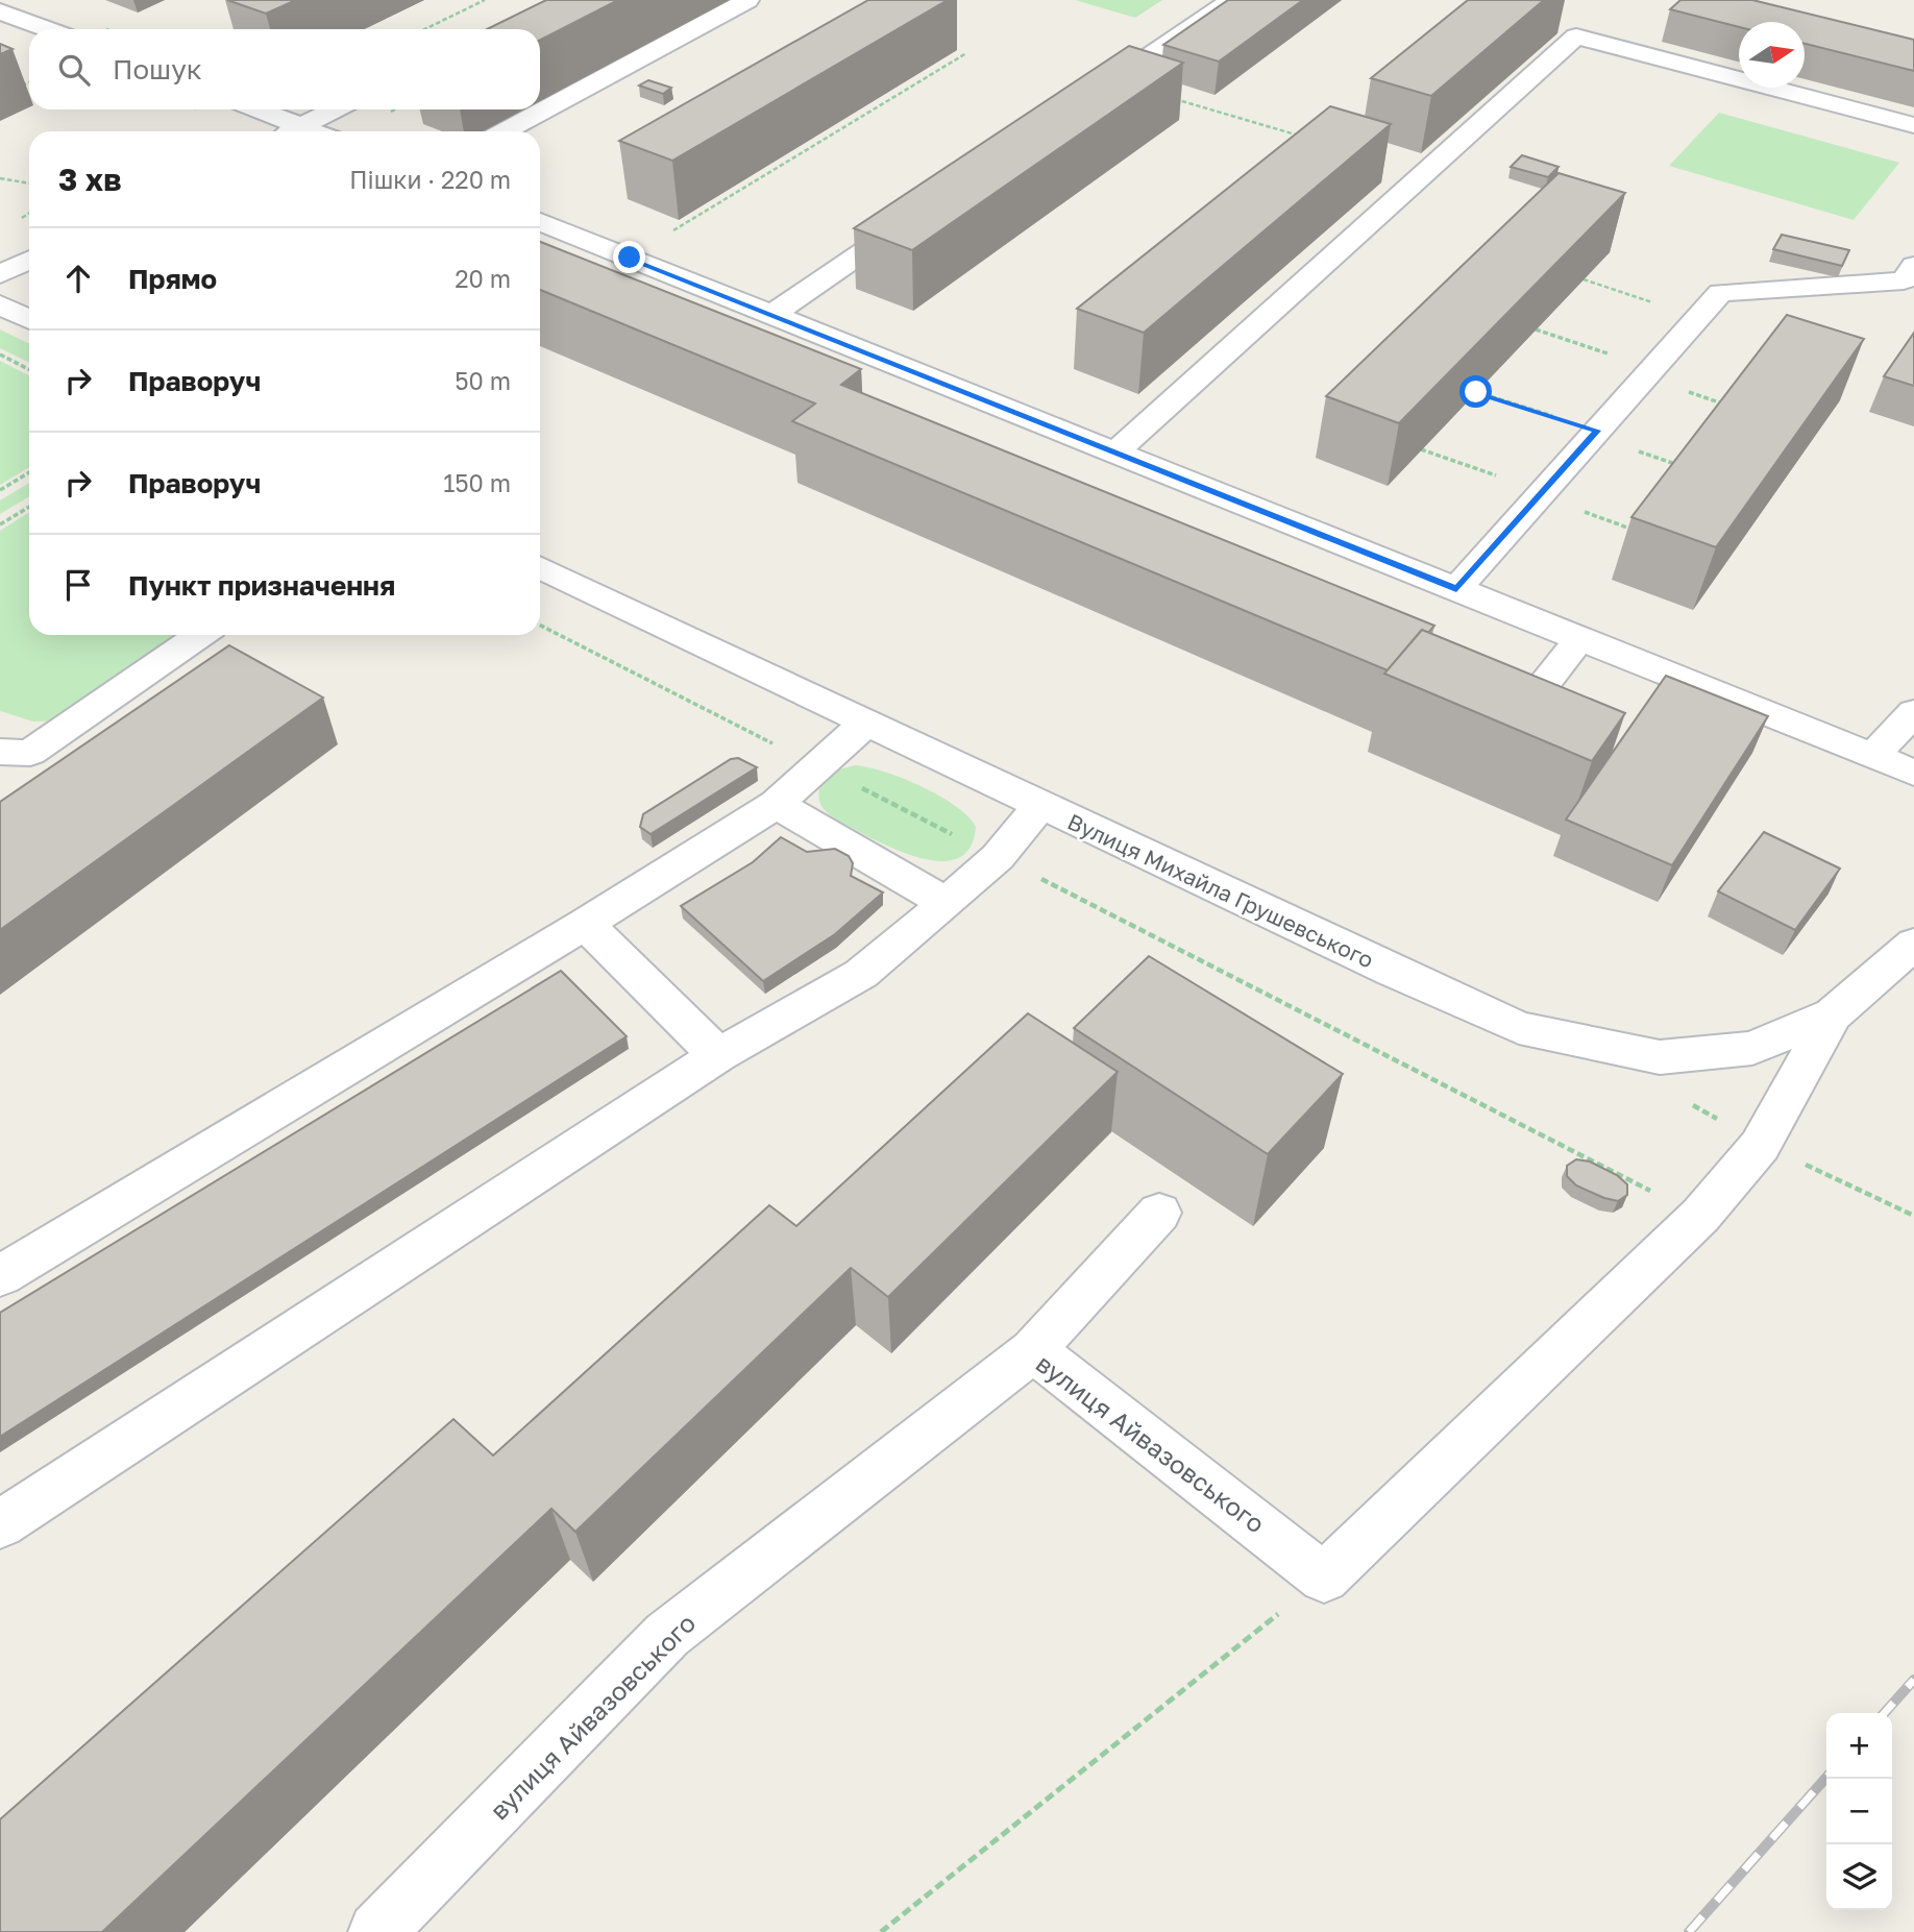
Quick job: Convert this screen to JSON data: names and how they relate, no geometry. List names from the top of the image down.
{
  "streets": {
    "street": ["Вулиця Михайла Грушевського", "вулиця Айвазовського"]
  },
  "north": "right",
  "page": {
    "search": "Пошук",
    "heading": ["3 хв", "Пішки · 220 m"],
    "list": [
      ["Прямо", "20 m"],
      ["Праворуч", "50 m"],
      ["Праворуч", "150 m"],
      "Пункт призначення"
    ],
    "map_buttons": ["+", "−"]
  }
}
